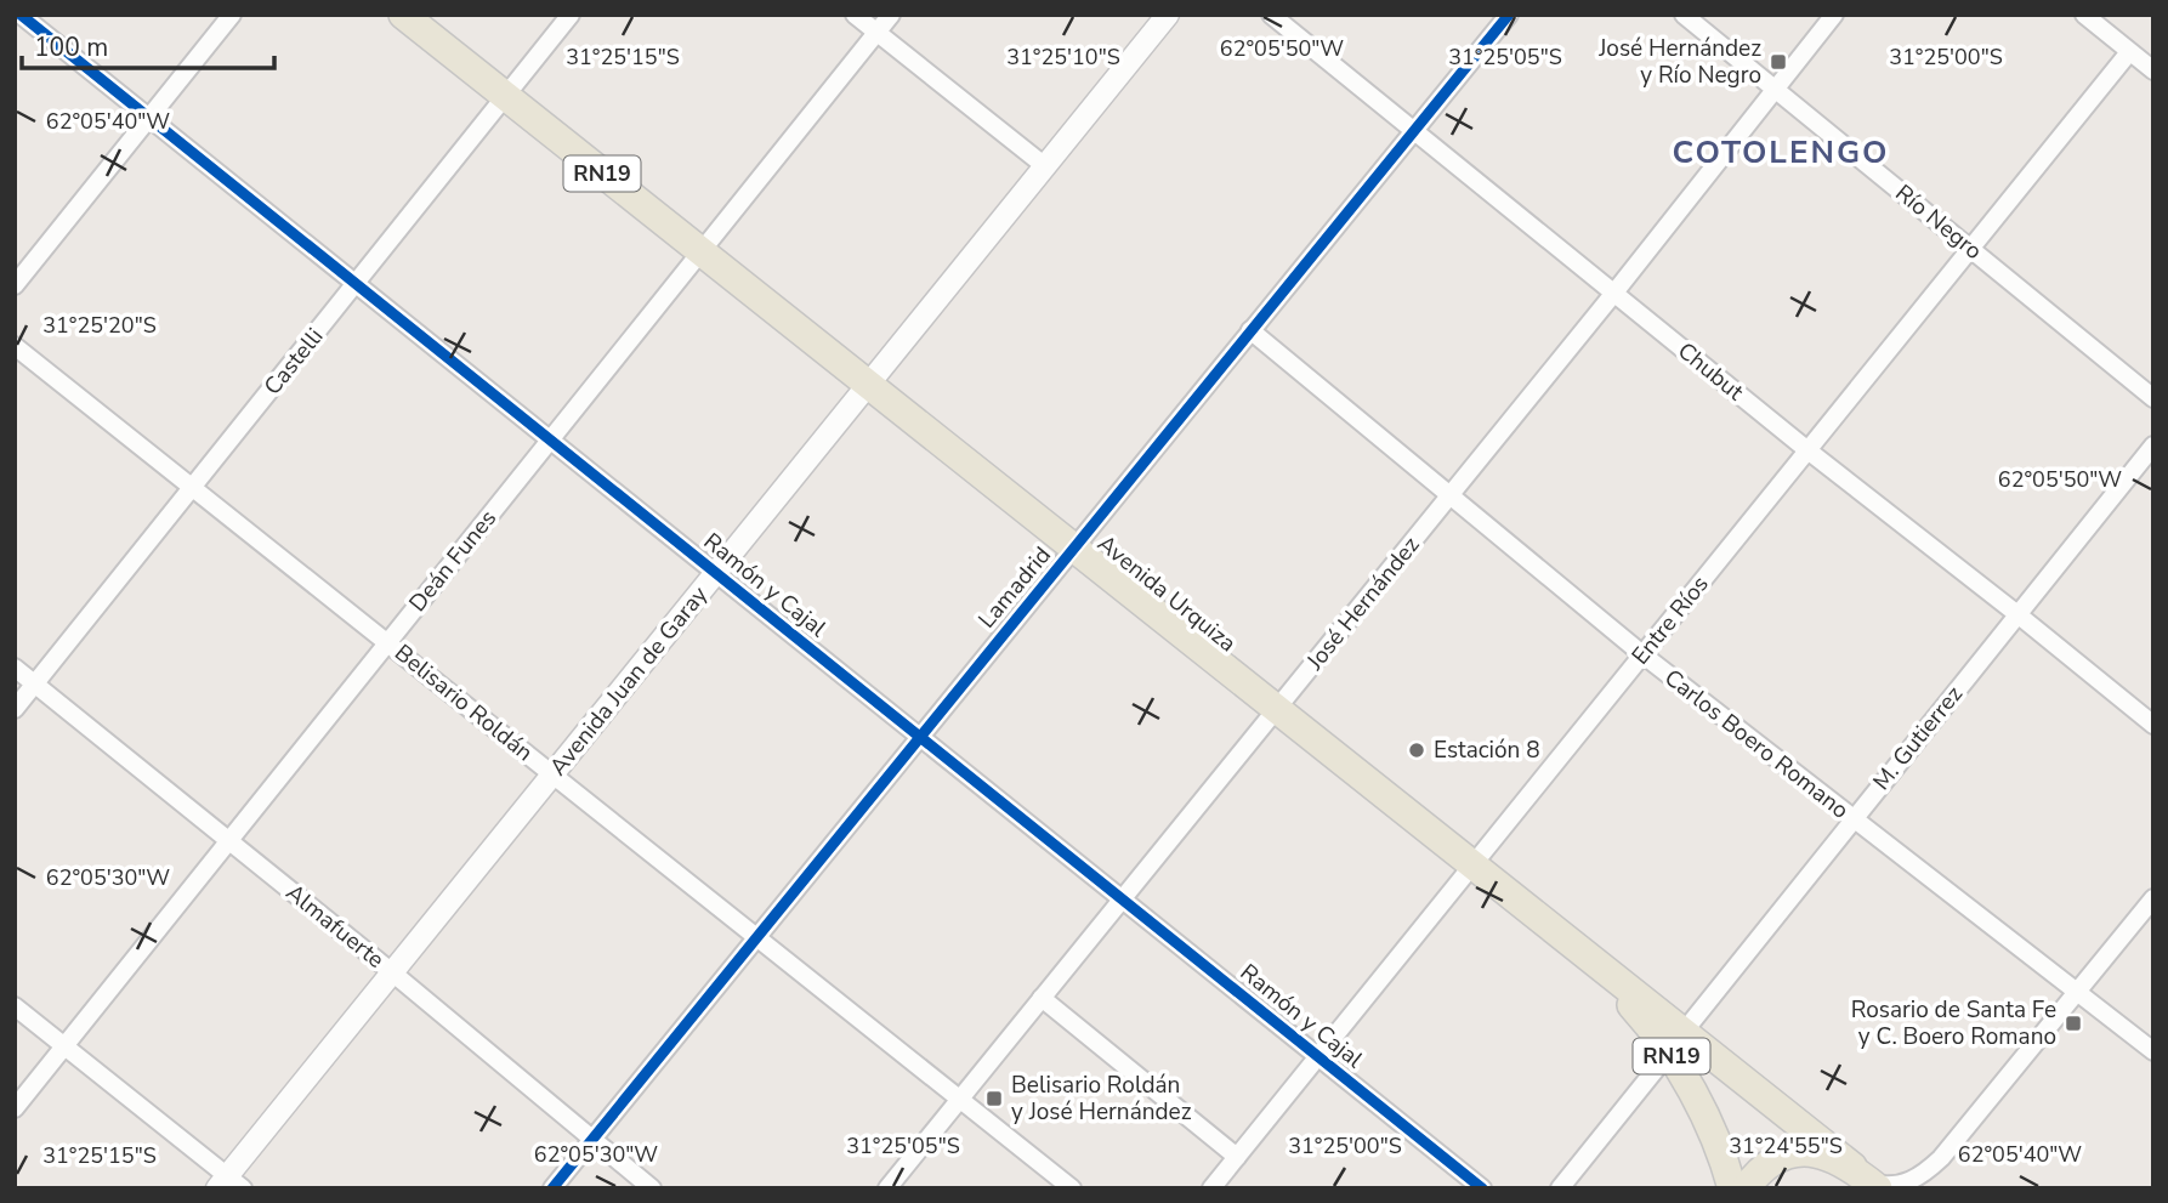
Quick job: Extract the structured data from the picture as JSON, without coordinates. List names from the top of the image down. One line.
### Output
{"streets":{"main road":["RN19","Avenida Urquiza"],"street":["Río Negro","Castelli","Chubut","Deán Funes","Ramón y Cajal","Lamadrid","José Hernández","Entre Ríos","Avenida Juan de Garay","Belisario Roldán","M. Gutierrez","Carlos Boero Romano","Almafuerte"]},"crossings":[["Río Negro","José Hernández"],["Río Negro","Entre Ríos"],["Castelli","Ramón y Cajal"],["Castelli","Avenida Urquiza"],["Castelli","Belisario Roldán"],["Castelli","Almafuerte"],["Chubut","Lamadrid"],["Chubut","José Hernández"],["Chubut","Entre Ríos"],["Chubut","M. Gutierrez"],["Deán Funes","Ramón y Cajal"],["Deán Funes","Avenida Urquiza"],["Deán Funes","Belisario Roldán"],["Deán Funes","Almafuerte"],["Ramón y Cajal","Lamadrid"],["Ramón y Cajal","José Hernández"],["Ramón y Cajal","Entre Ríos"],["Ramón y Cajal","Avenida Juan de Garay"],["Lamadrid","Avenida Urquiza"],["Lamadrid","Belisario Roldán"],["Lamadrid","Carlos Boero Romano"],["Lamadrid","Almafuerte"],["Avenida Urquiza","José Hernández"],["Avenida Urquiza","Entre Ríos"],["Avenida Urquiza","Avenida Juan de Garay"],["Avenida Urquiza","M. Gutierrez"],["José Hernández","Belisario Roldán"],["José Hernández","Carlos Boero Romano"],["Entre Ríos","Carlos Boero Romano"],["Avenida Juan de Garay","Belisario Roldán"],["Avenida Juan de Garay","Almafuerte"],["M. Gutierrez","Carlos Boero Romano"]],"districts":["COTOLENGO"],"places":{"transit":["José Hernández y Río Negro","Rosario de Santa Fe y C. Boero Romano","Belisario Roldán y José Hernández"],"other":["Estación 8"]},"scale_bar":"100 m","coordinates":["62°05'50\"W","31°25'15\"S","31°25'10\"S","31°25'05\"S","31°25'00\"S","62°05'40\"W","31°25'20\"S","62°05'30\"W","31°24'55\"S"]}
